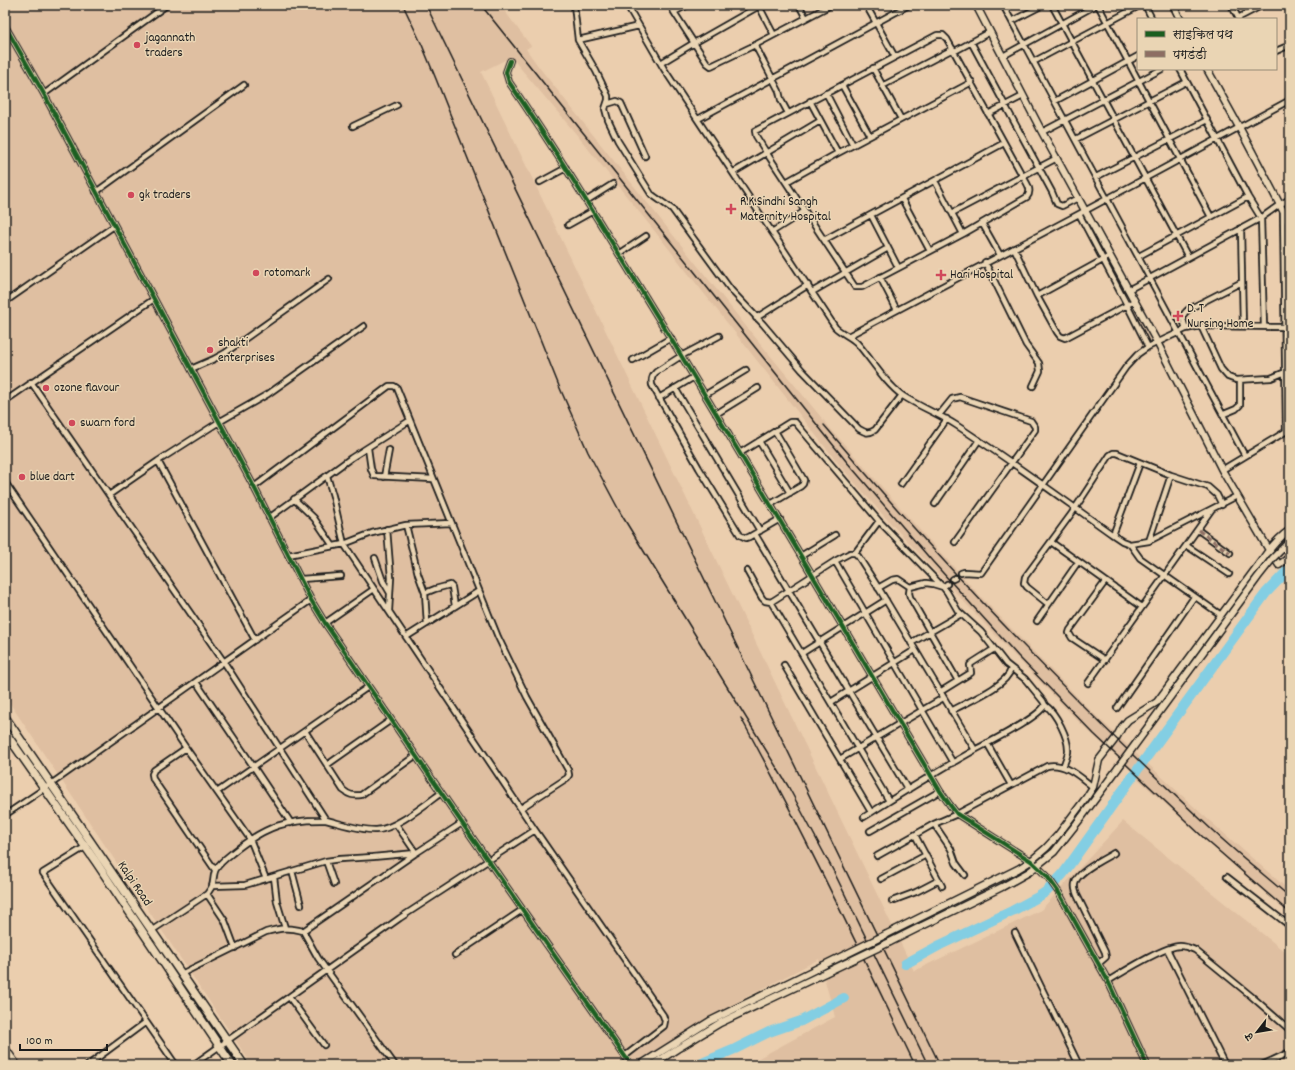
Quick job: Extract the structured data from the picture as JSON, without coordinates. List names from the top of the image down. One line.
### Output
{"streets":{"main road":["Kalpi Road"]},"places":{"other":["jagannath traders","gk traders","rotomark","shakti enterprises","ozone flavour","swarn ford","blue dart"],"health":["R.K.Sindhi Sangh Maternity Hospital","Hari Hospital","D. T Nursing Home"]},"legend":["साइकिल पथ","पगडंडी"],"scale_bar":"100 m","north":"bottom left"}
